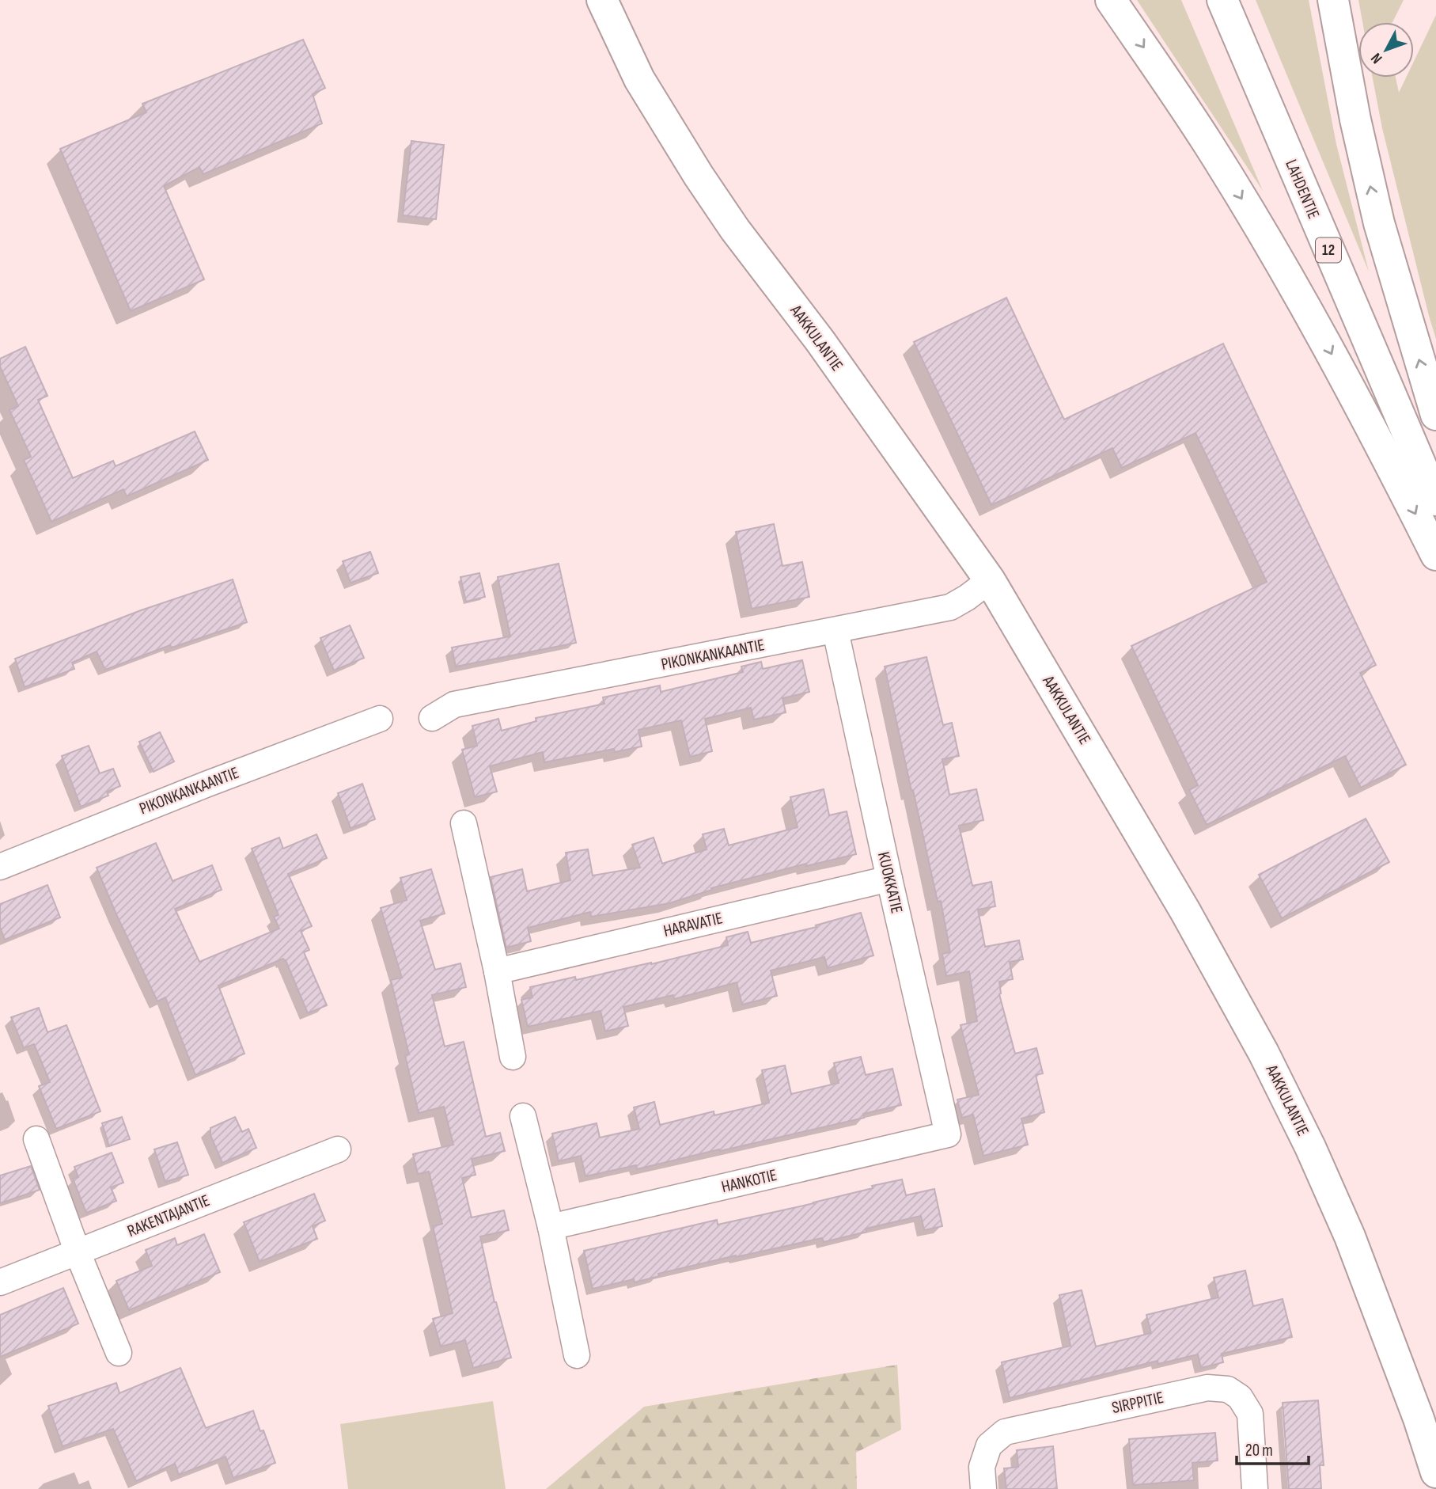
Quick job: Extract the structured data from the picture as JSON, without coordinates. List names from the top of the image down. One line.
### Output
{"streets":{"main road":["LAHDENTIE","12","AAKKULANTIE"],"street":["PIKONKANKAANTIE","KUOKKATIE","HARAVATIE","HANKOTIE","RAKENTAJANTIE","SIRPPITIE"]},"crossings":[["AAKKULANTIE","PIKONKANKAANTIE"],["PIKONKANKAANTIE","KUOKKATIE"],["KUOKKATIE","HARAVATIE"],["KUOKKATIE","HANKOTIE"]],"scale_bar":"20 m","north":"bottom left"}
